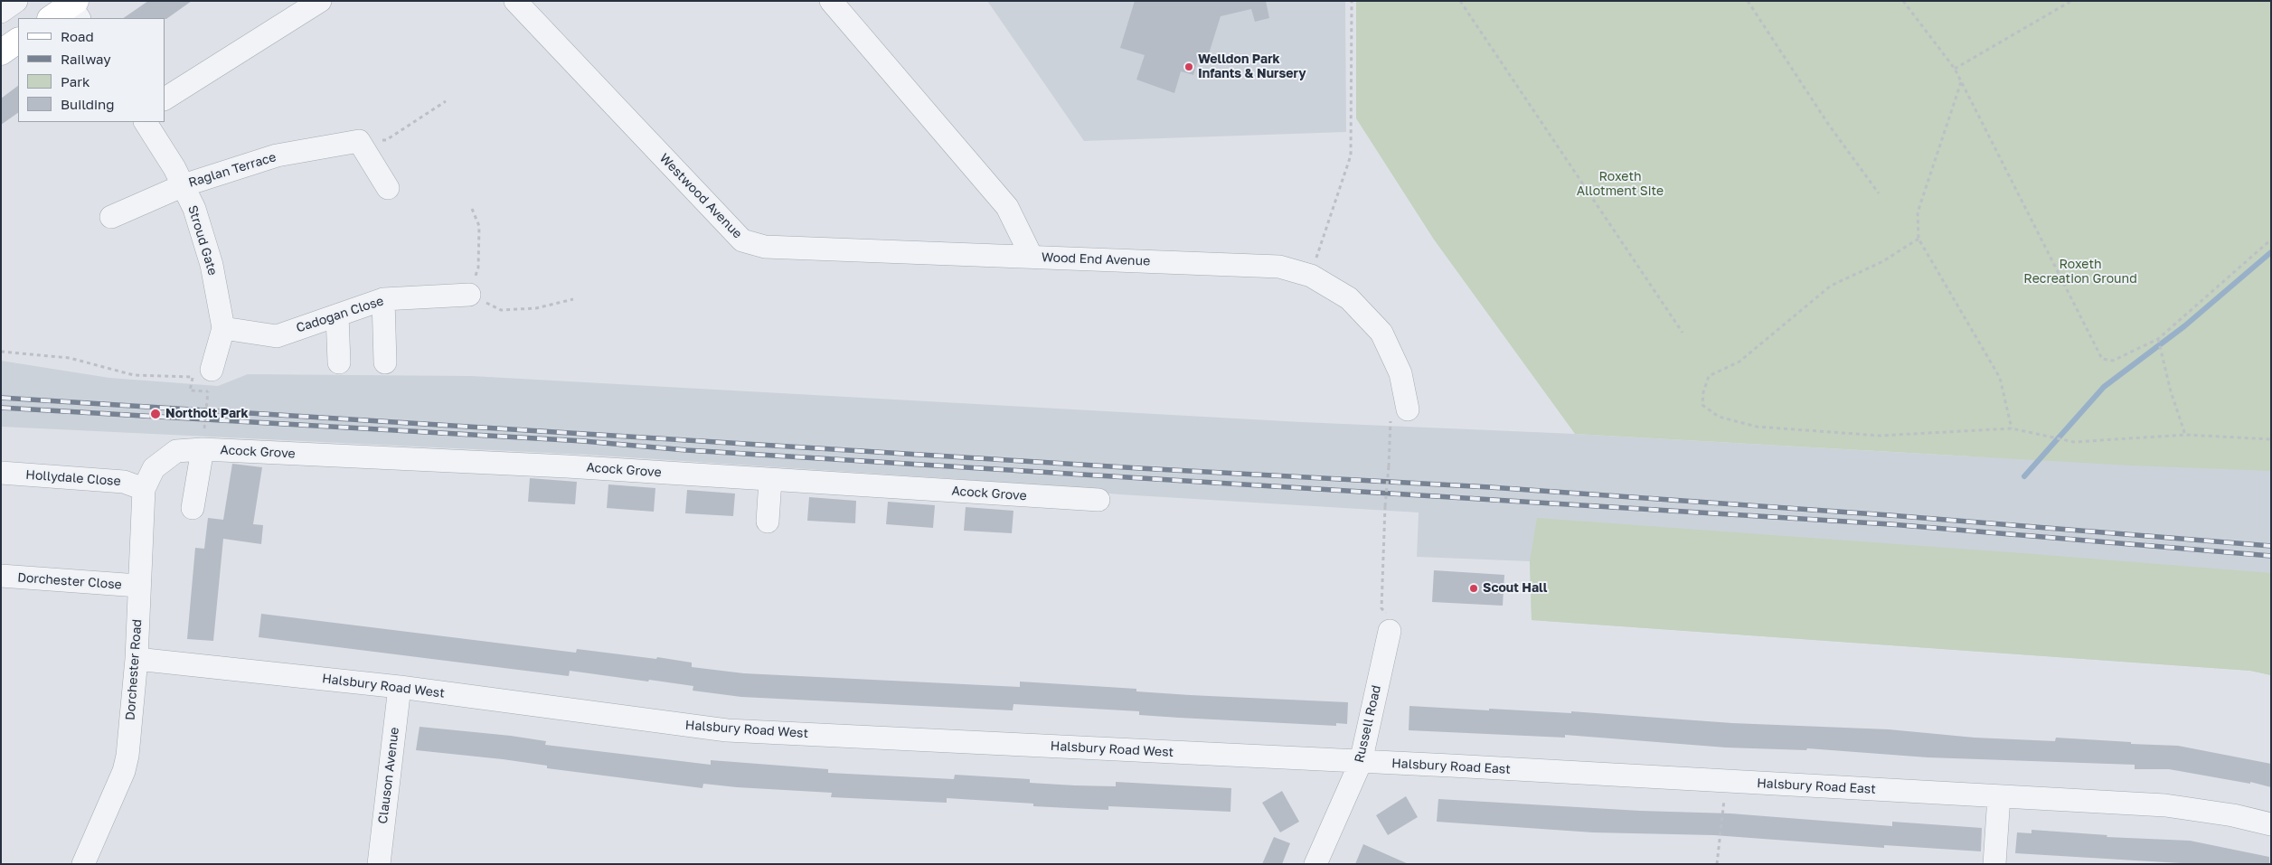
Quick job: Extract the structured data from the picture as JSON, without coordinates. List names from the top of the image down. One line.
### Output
{"streets":{"street":["Raglan Terrace","Westwood Avenue","Stroud Gate","Wood End Avenue","Cadogan Close","Acock Grove","Hollydale Close","Dorchester Close","Dorchester Road","Halsbury Road West","Russell Road","Halsbury Road East","Clauson Avenue"]},"crossings":[["Raglan Terrace","Stroud Gate"],["Westwood Avenue","Wood End Avenue"],["Stroud Gate","Cadogan Close"],["Acock Grove","Dorchester Road"],["Hollydale Close","Dorchester Road"],["Dorchester Close","Dorchester Road"],["Dorchester Road","Halsbury Road West"],["Halsbury Road West","Russell Road"],["Halsbury Road West","Halsbury Road East"],["Halsbury Road West","Clauson Avenue"],["Russell Road","Halsbury Road East"]],"parks":["Roxeth Allotment Site","Roxeth Recreation Ground"],"places":["Welldon Park Infants & Nursery","Northolt Park","Scout Hall"],"legend":["Road","Railway","Park","Building"]}
